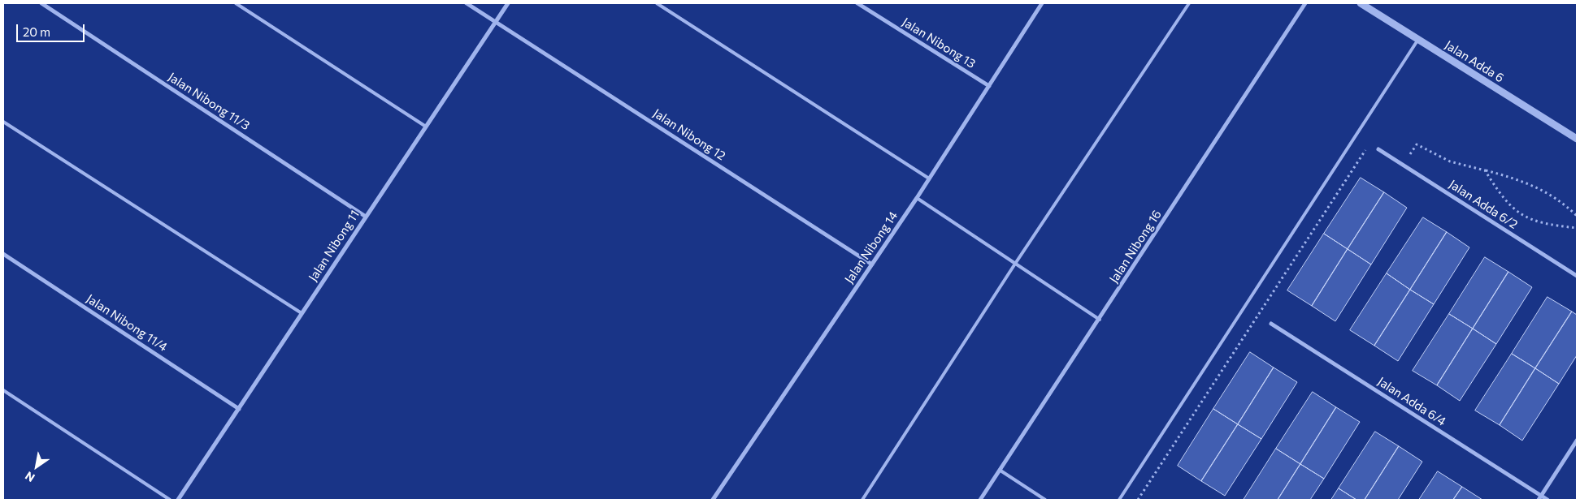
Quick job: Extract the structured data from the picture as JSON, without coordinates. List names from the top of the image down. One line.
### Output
{"streets":{"street":["Jalan Nibong 13","Jalan Adda 6","Jalan Nibong 11/3","Jalan Nibong 12","Jalan Adda 6/2","Jalan Nibong 11","Jalan Nibong 16","Jalan Nibong 14","Jalan Nibong 11/4","Jalan Adda 6/4"]},"crossings":[["Jalan Nibong 13","Jalan Nibong 14"],["Jalan Nibong 11/3","Jalan Nibong 11"],["Jalan Nibong 12","Jalan Nibong 11"],["Jalan Nibong 12","Jalan Nibong 14"],["Jalan Nibong 11","Jalan Nibong 11/4"]],"scale_bar":"20 m","north":"bottom left"}
